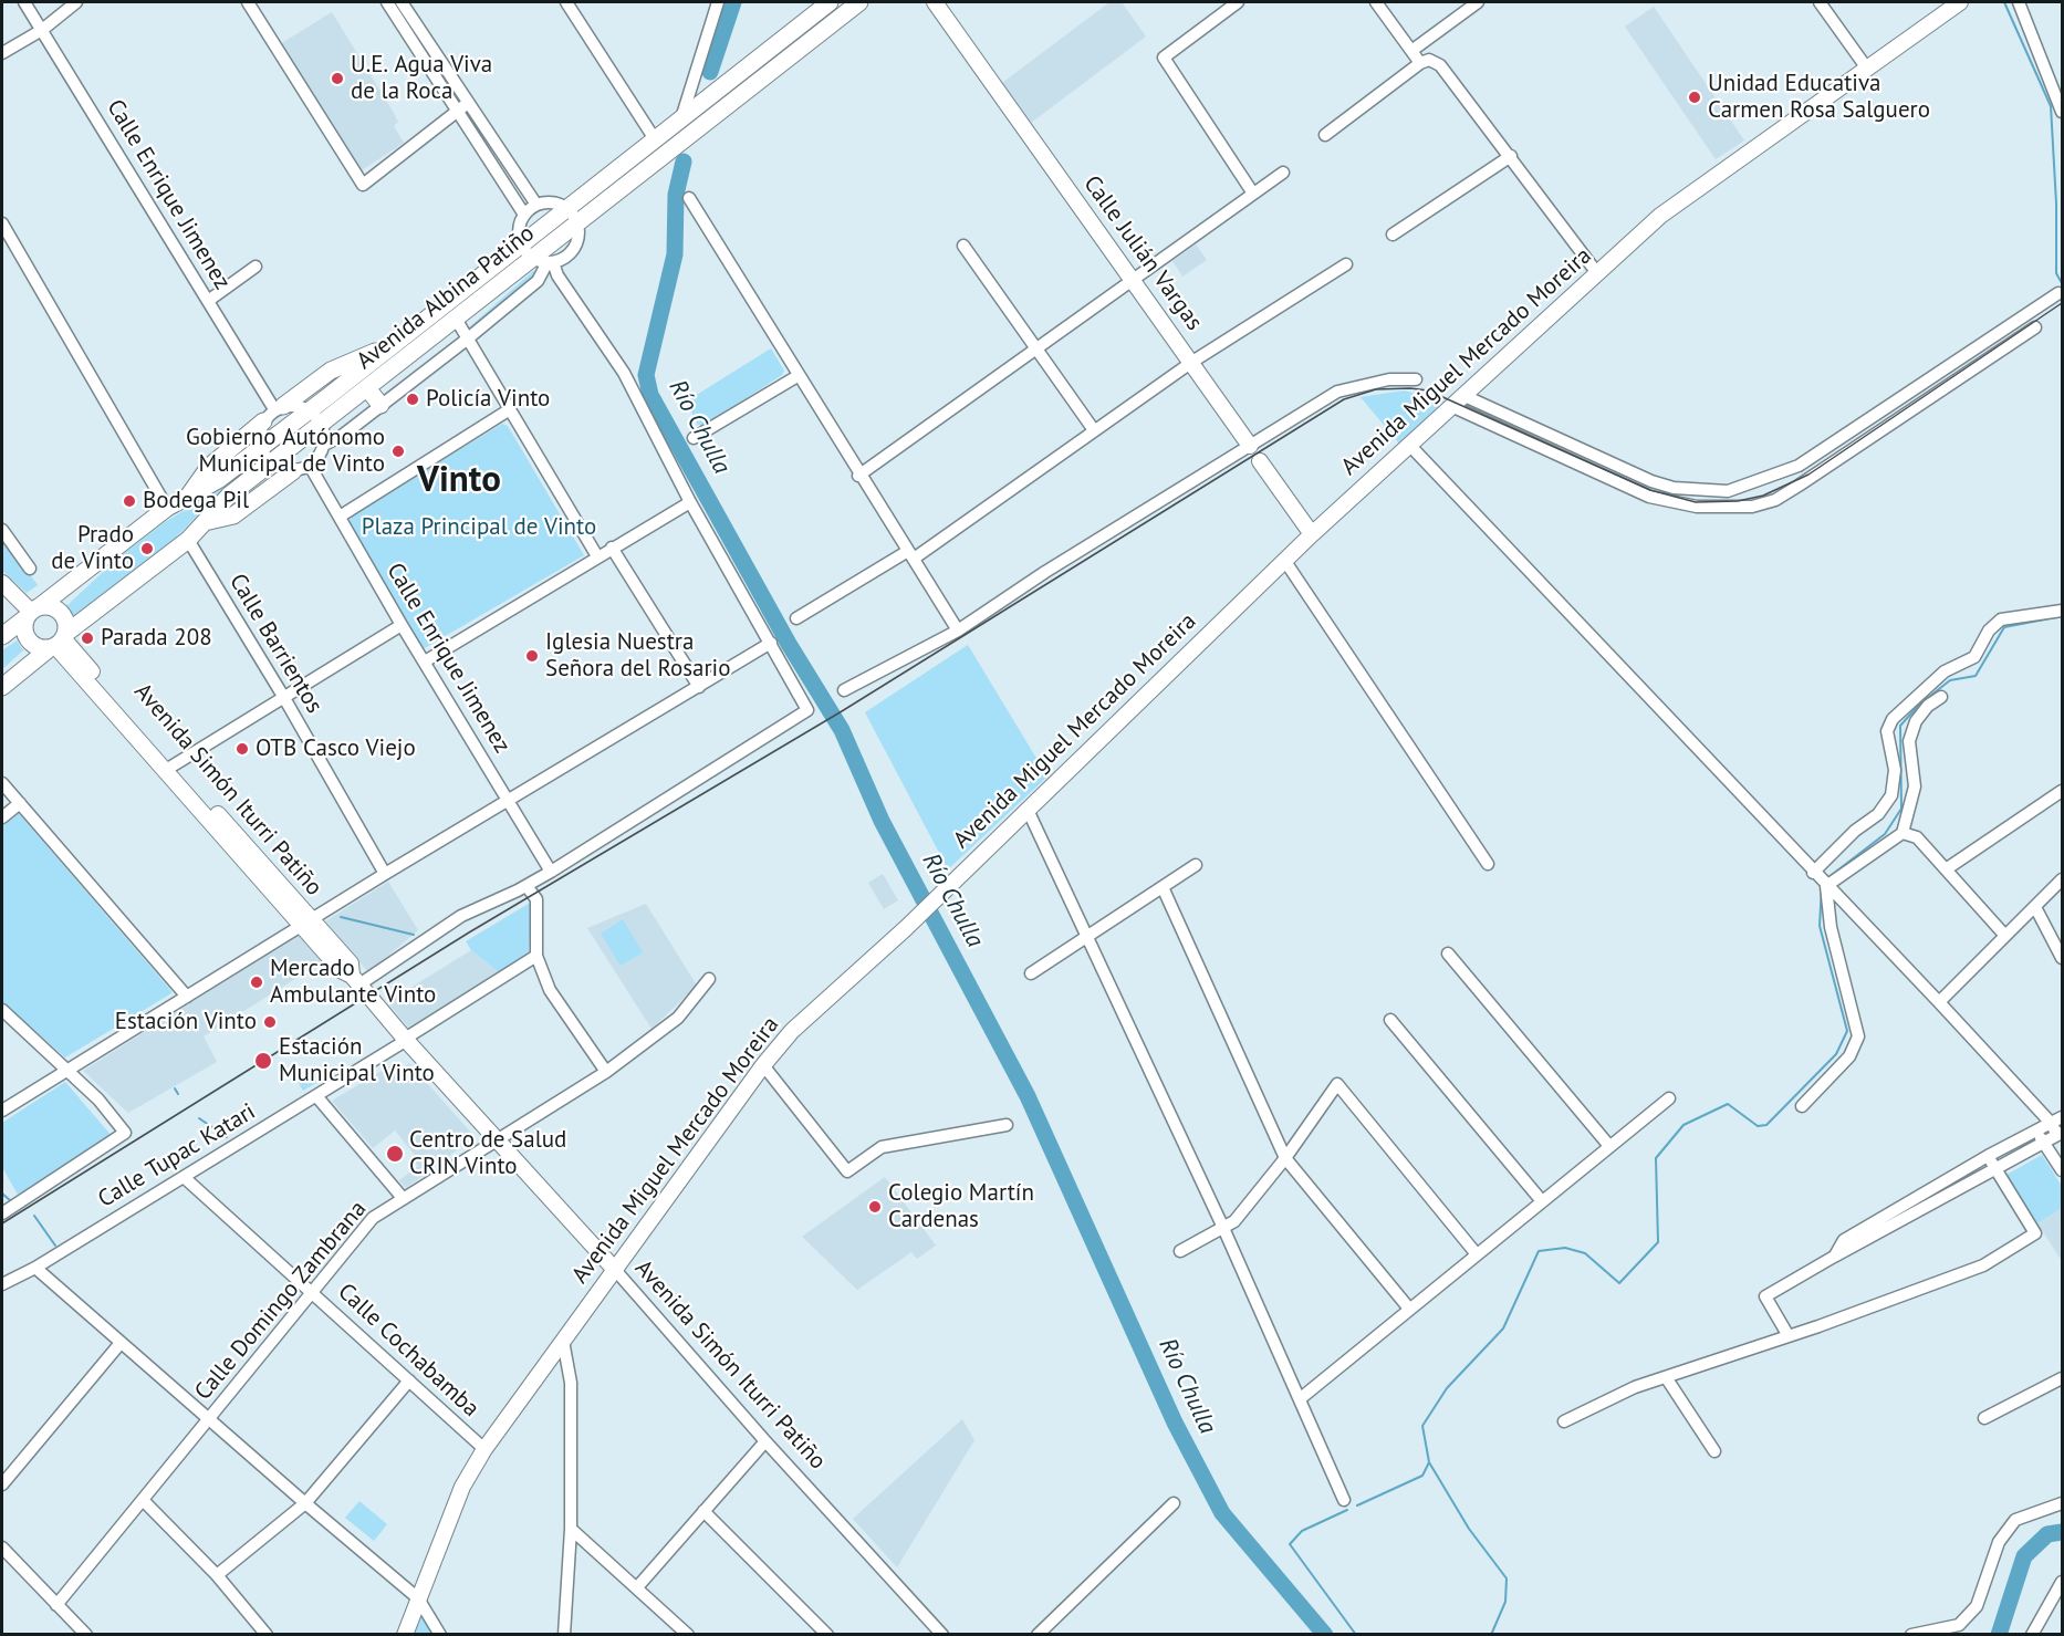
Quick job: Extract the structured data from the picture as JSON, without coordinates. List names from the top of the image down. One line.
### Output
{"streets":{"highway":["Avenida Albina Patiño"],"main road":["Calle Julián Vargas","Avenida Miguel Mercado Moreira","Avenida Simón Iturri Patiño"],"street":["Calle Enrique Jimenez","Calle Barrientos","Calle Tupac Katari","Calle Domingo Zambrana","Calle Cochabamba"]},"crossings":[["Calle Julián Vargas","Avenida Miguel Mercado Moreira"],["Avenida Albina Patiño","Calle Barrientos"],["Avenida Albina Patiño","Avenida Simón Iturri Patiño"],["Avenida Miguel Mercado Moreira","Avenida Simón Iturri Patiño"],["Avenida Miguel Mercado Moreira","Calle Cochabamba"],["Avenida Simón Iturri Patiño","Calle Tupac Katari"],["Avenida Simón Iturri Patiño","Calle Domingo Zambrana"],["Calle Tupac Katari","Calle Cochabamba"],["Calle Domingo Zambrana","Calle Cochabamba"]],"districts":["Vinto"],"water":["Río Chulla"],"parks":["Plaza Principal de Vinto"],"places":["U.E. Agua Viva de la Roca","Unidad Educativa Carmen Rosa Salguero","Policía Vinto","Gobierno Autónomo Municipal de Vinto","Bodega Pil","Prado de Vinto","Parada 208","Iglesia Nuestra Señora del Rosario","OTB Casco Viejo","Mercado Ambulante Vinto","Estación Vinto","Estación Municipal Vinto","Centro de Salud CRIN Vinto","Colegio Martín Cardenas"]}
